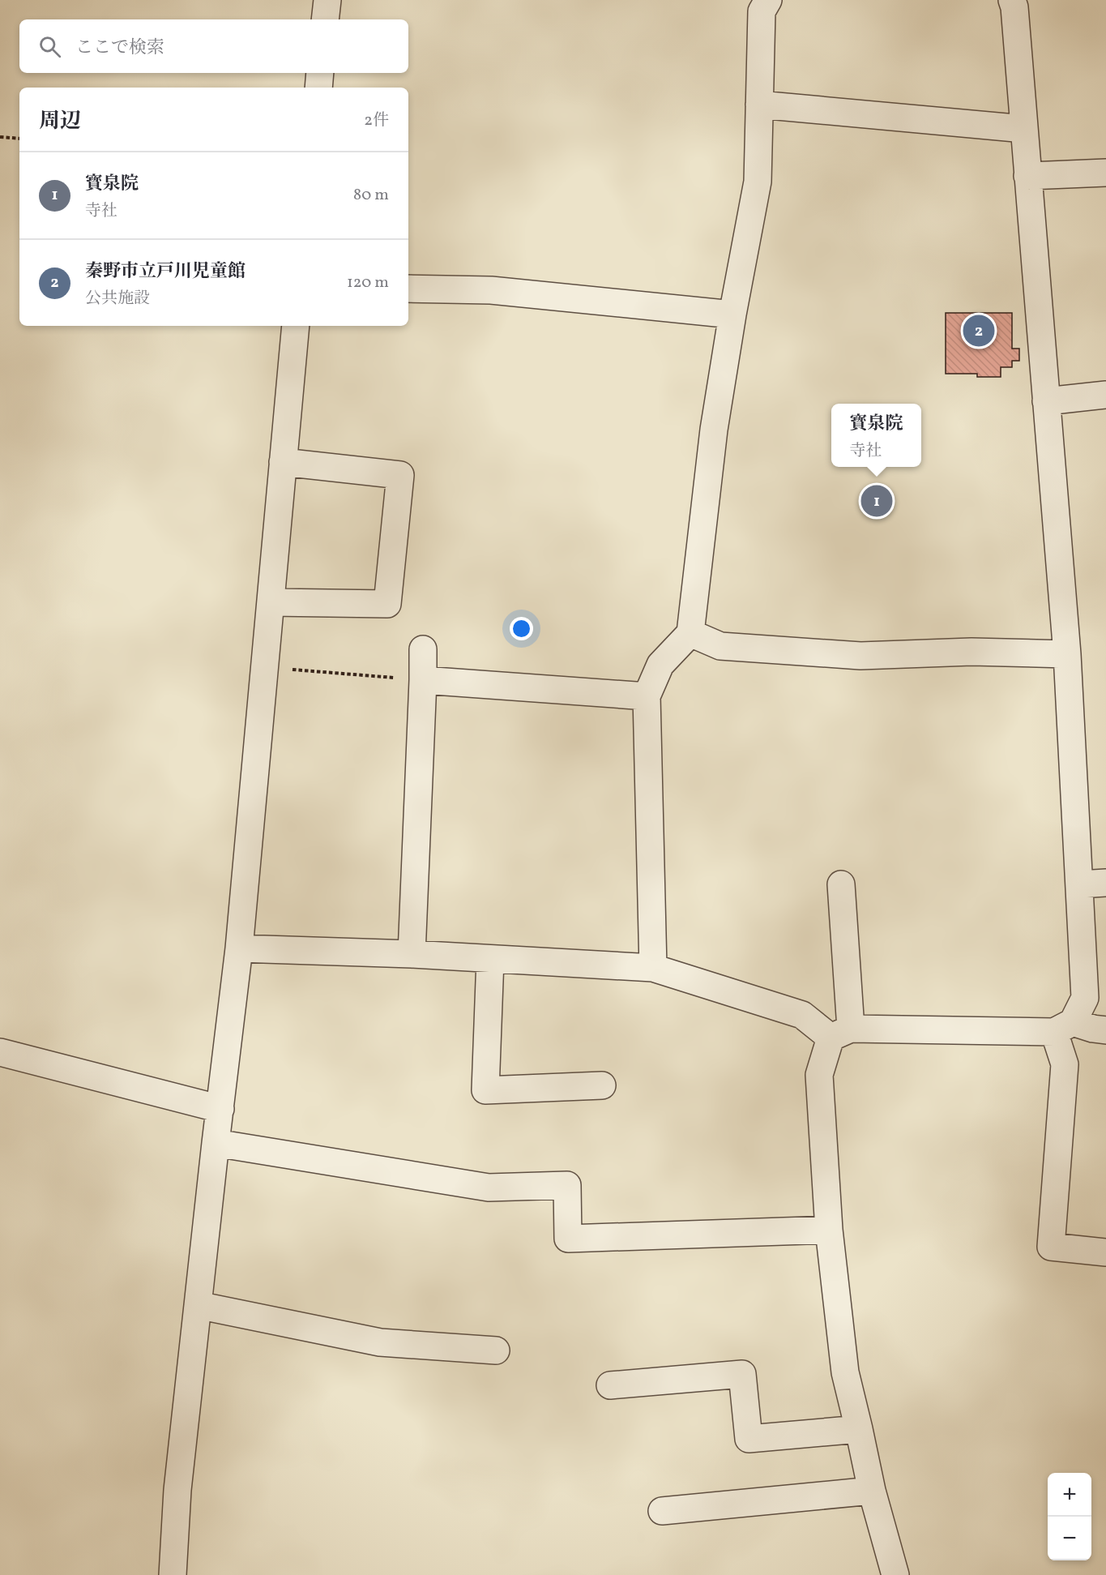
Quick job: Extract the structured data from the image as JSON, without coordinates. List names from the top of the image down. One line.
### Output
{"page":{"search":"ここで検索","heading":["周辺","2件"],"list":[{"mark":"1","name":"寳泉院","note":"寺社","value":"80 m"},{"mark":"2","name":"秦野市立戸川児童館","note":"公共施設","value":"120 m"}],"pins":["2","1"],"popup":["寳泉院","寺社"],"map_buttons":["+","−"]}}
